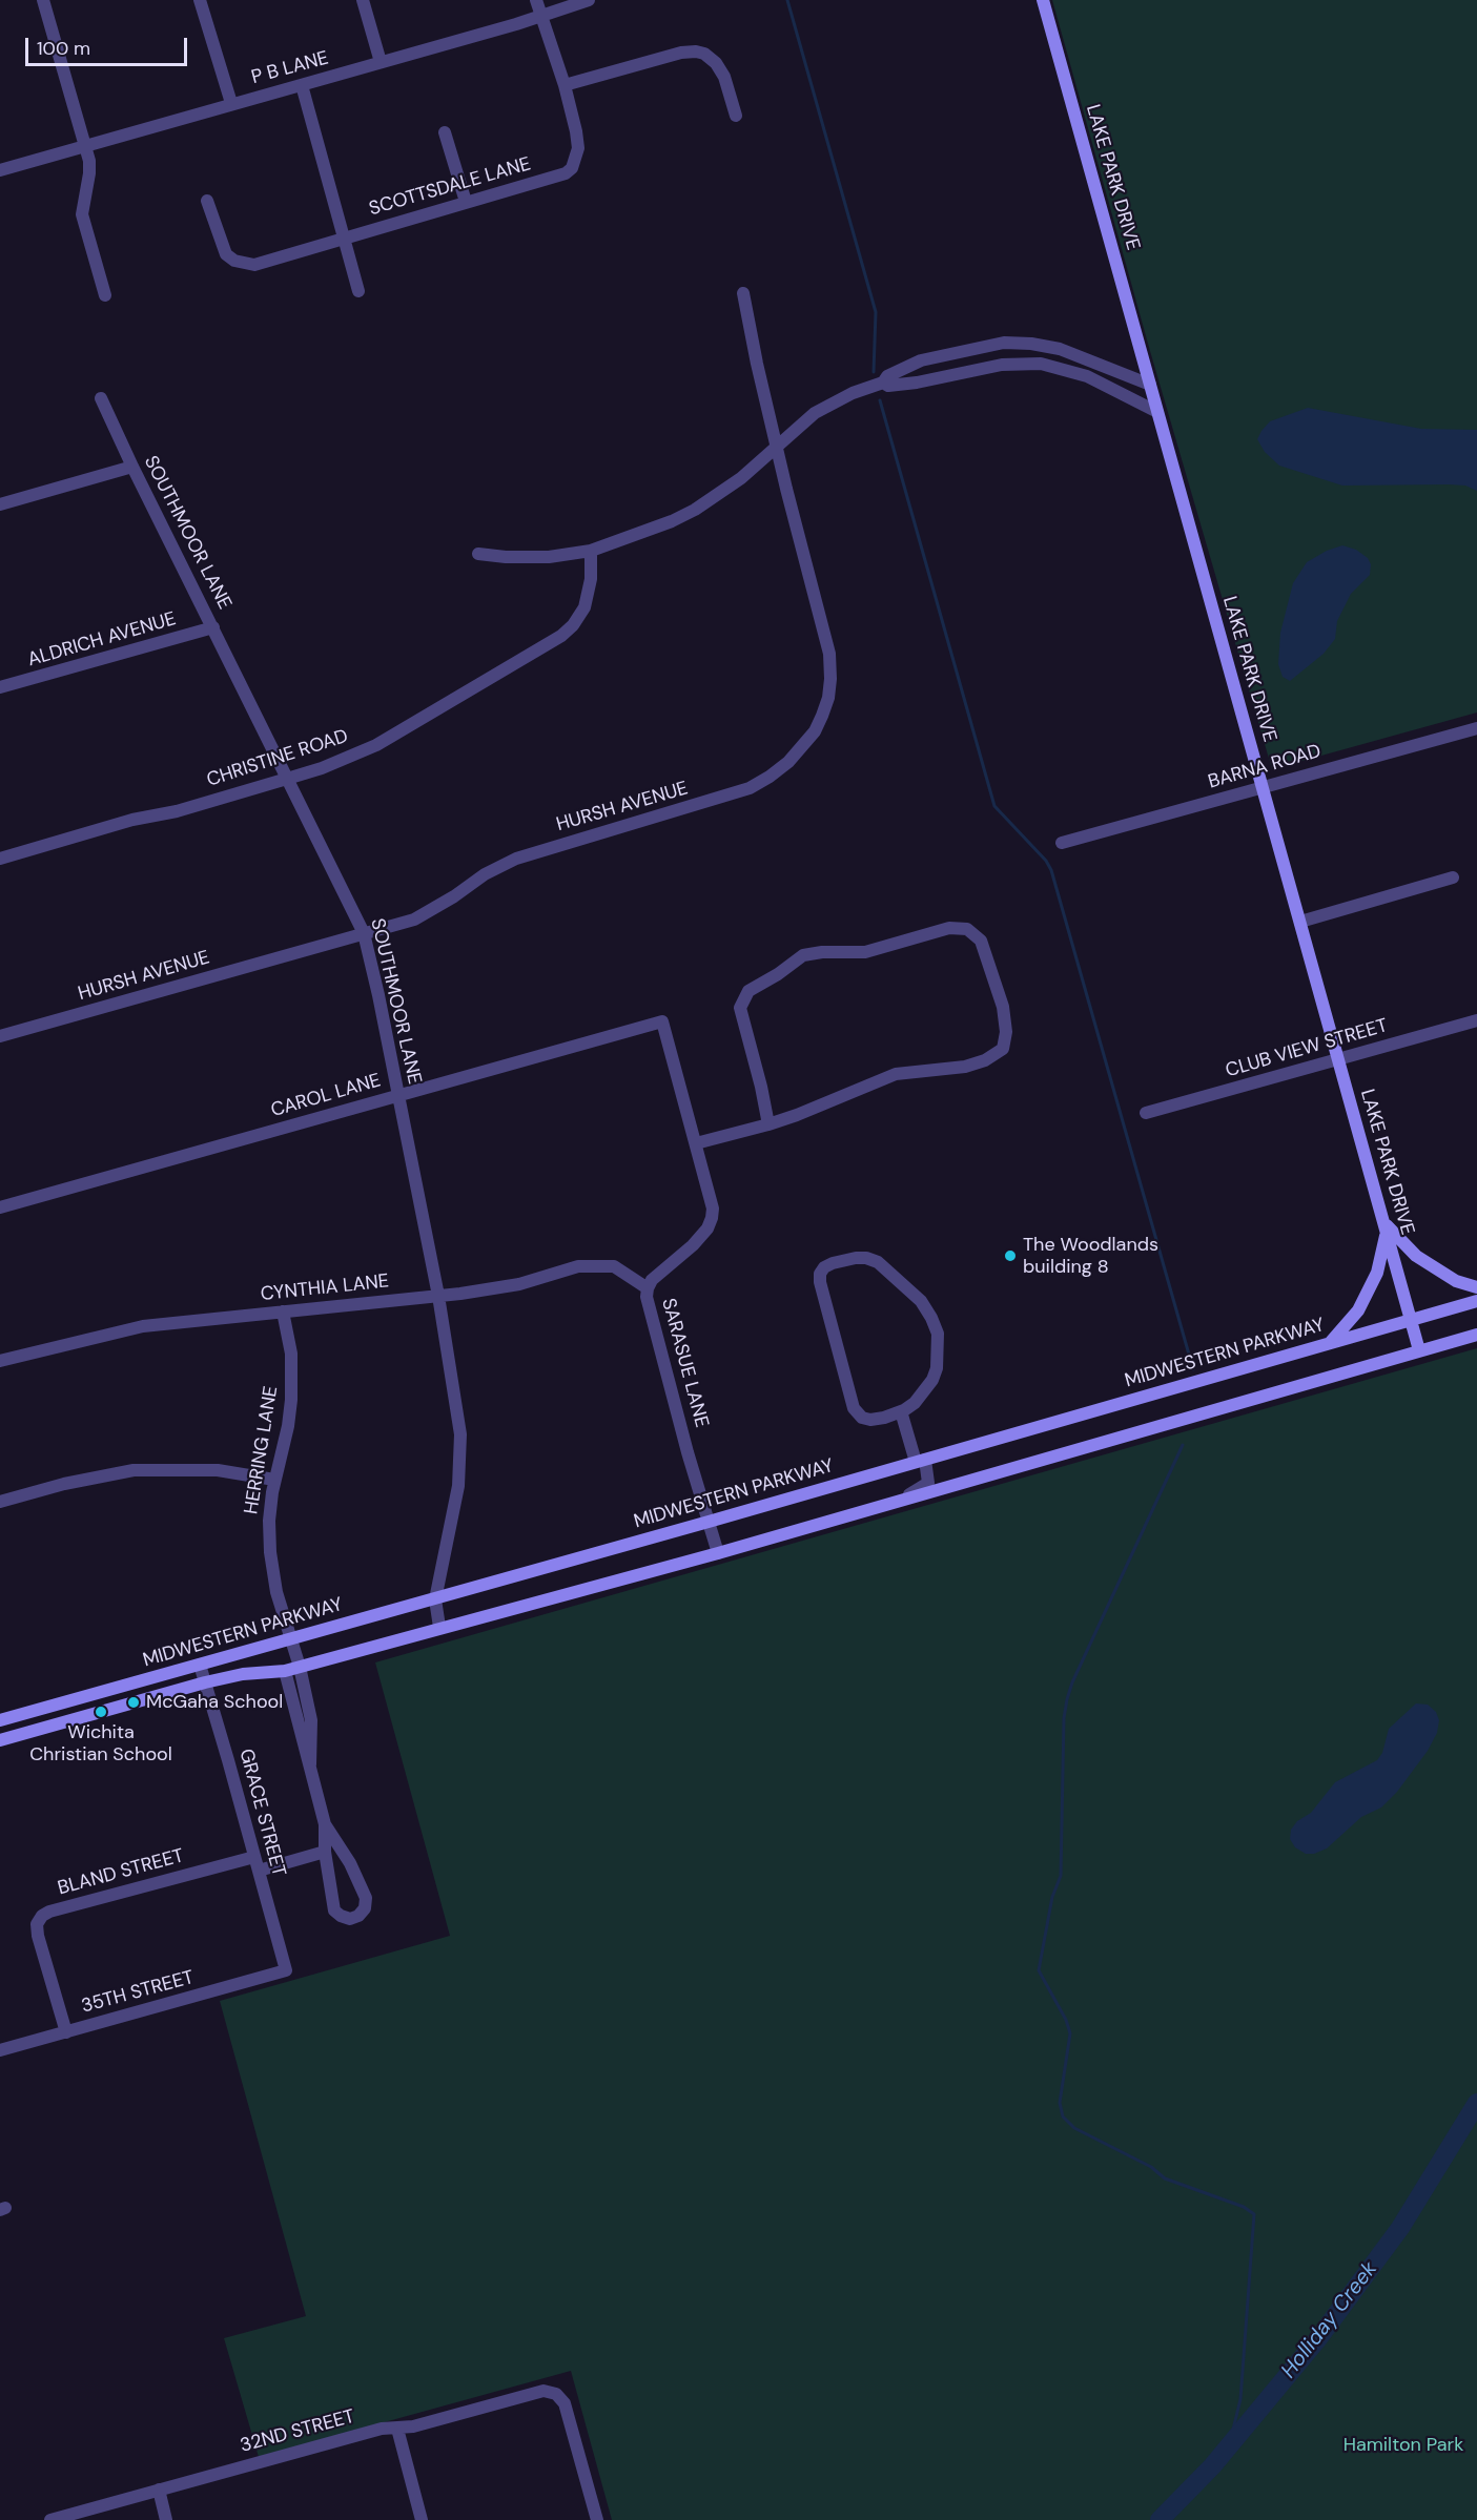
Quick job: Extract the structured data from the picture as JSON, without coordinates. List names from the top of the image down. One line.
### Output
{"streets":{"main road":["LAKE PARK DRIVE","MIDWESTERN PARKWAY"],"street":["P B LANE","SCOTTSDALE LANE","SOUTHMOOR LANE","ALDRICH AVENUE","CHRISTINE ROAD","BARNA ROAD","HURSH AVENUE","CLUB VIEW STREET","CAROL LANE","CYNTHIA LANE","SARASUE LANE","HERRING LANE","GRACE STREET","BLAND STREET","35TH STREET","32ND STREET"]},"crossings":[["P B LANE","SCOTTSDALE LANE"],["LAKE PARK DRIVE","BARNA ROAD"],["LAKE PARK DRIVE","CLUB VIEW STREET"],["LAKE PARK DRIVE","MIDWESTERN PARKWAY"],["SOUTHMOOR LANE","ALDRICH AVENUE"],["SOUTHMOOR LANE","CHRISTINE ROAD"],["SOUTHMOOR LANE","HURSH AVENUE"],["SOUTHMOOR LANE","CAROL LANE"],["SOUTHMOOR LANE","CYNTHIA LANE"],["SOUTHMOOR LANE","MIDWESTERN PARKWAY"],["CAROL LANE","SARASUE LANE"],["CYNTHIA LANE","SARASUE LANE"],["CYNTHIA LANE","HERRING LANE"],["MIDWESTERN PARKWAY","SARASUE LANE"],["MIDWESTERN PARKWAY","HERRING LANE"],["MIDWESTERN PARKWAY","GRACE STREET"],["GRACE STREET","BLAND STREET"],["GRACE STREET","35TH STREET"],["BLAND STREET","35TH STREET"]],"water":["Holliday Creek"],"parks":["Hamilton Park"],"places":["The Woodlands building 8","McGaha School","Wichita Christian School"],"scale_bar":"100 m"}
